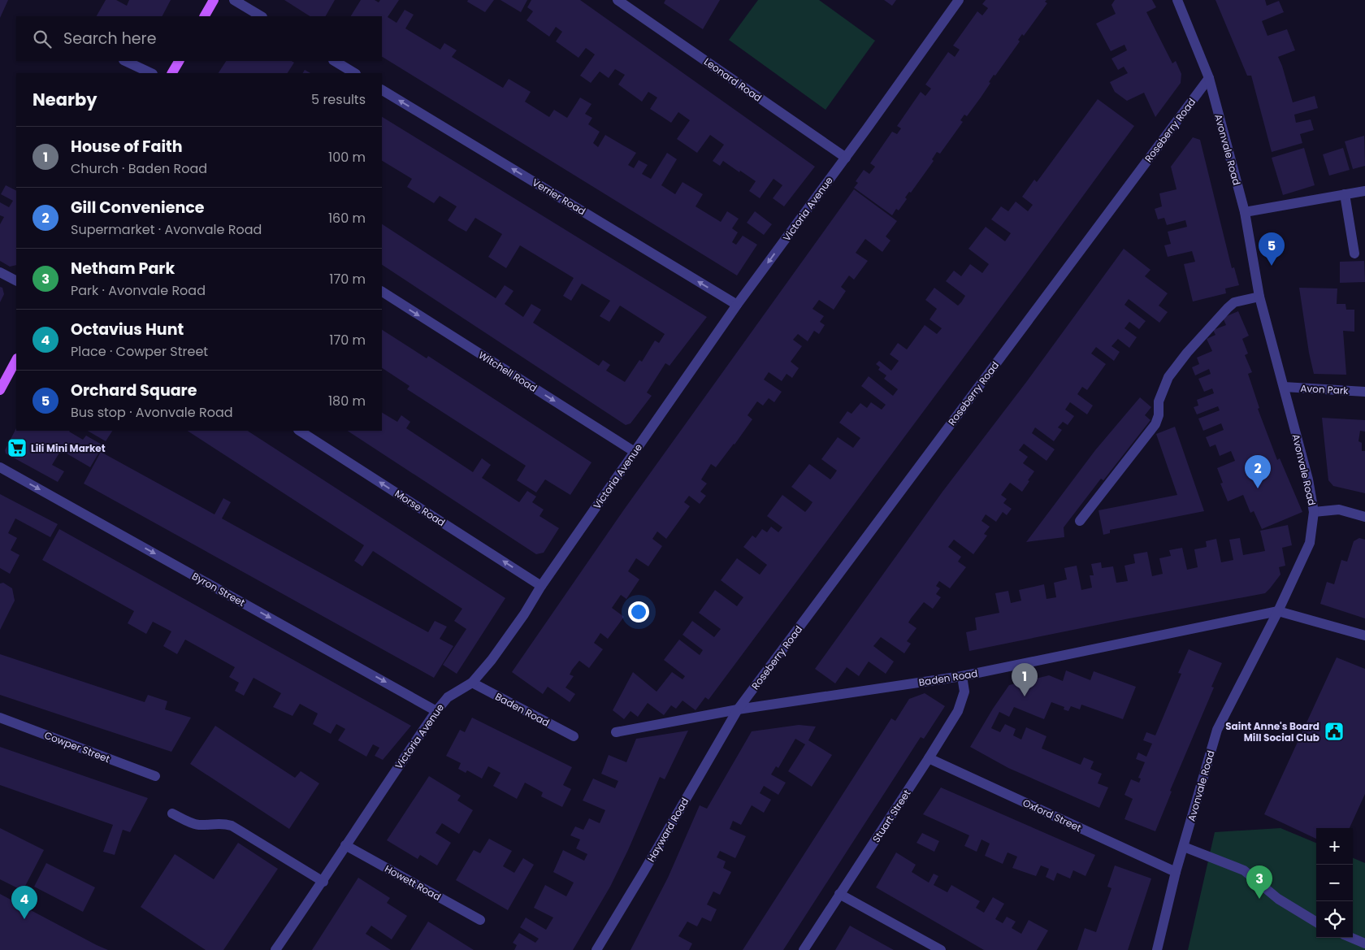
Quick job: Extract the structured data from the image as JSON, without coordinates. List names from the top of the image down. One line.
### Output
{"streets":{"street":["Leonard Road","Roseberry Road","Avonvale Road","Verrier Road","Victoria Avenue","Witchell Road","Avon Park","Morse Road","Byron Street","Baden Road","Cowper Street","Oxford Street","Stuart Street","Hayward Road","Howett Road"]},"crossings":[["Leonard Road","Victoria Avenue"],["Roseberry Road","Avonvale Road"],["Roseberry Road","Baden Road"],["Roseberry Road","Hayward Road"],["Avonvale Road","Avon Park"],["Avonvale Road","Baden Road"],["Avonvale Road","Oxford Street"],["Verrier Road","Victoria Avenue"],["Victoria Avenue","Witchell Road"],["Victoria Avenue","Morse Road"],["Victoria Avenue","Byron Street"],["Victoria Avenue","Baden Road"],["Victoria Avenue","Howett Road"],["Baden Road","Stuart Street"],["Baden Road","Hayward Road"],["Oxford Street","Stuart Street"]],"one_way":["Verrier Road","Witchell Road","Morse Road","Byron Street"],"places":{"supermarket":["Lili Mini Market"],"public building":["Saint Anne's Board Mill Social Club"]},"page":{"search":"Search here","heading":["Nearby","5 results"],"list":[{"mark":"1","name":"House of Faith","note":"Church · Baden Road","value":"100 m"},{"mark":"2","name":"Gill Convenience","note":"Supermarket · Avonvale Road","value":"160 m"},{"mark":"3","name":"Netham Park","note":"Park · Avonvale Road","value":"170 m"},{"mark":"4","name":"Octavius Hunt","note":"Place · Cowper Street","value":"170 m"},{"mark":"5","name":"Orchard Square","note":"Bus stop · Avonvale Road","value":"180 m"}],"pins":["5","2","1","3","4"],"map_buttons":["+","−"]}}
